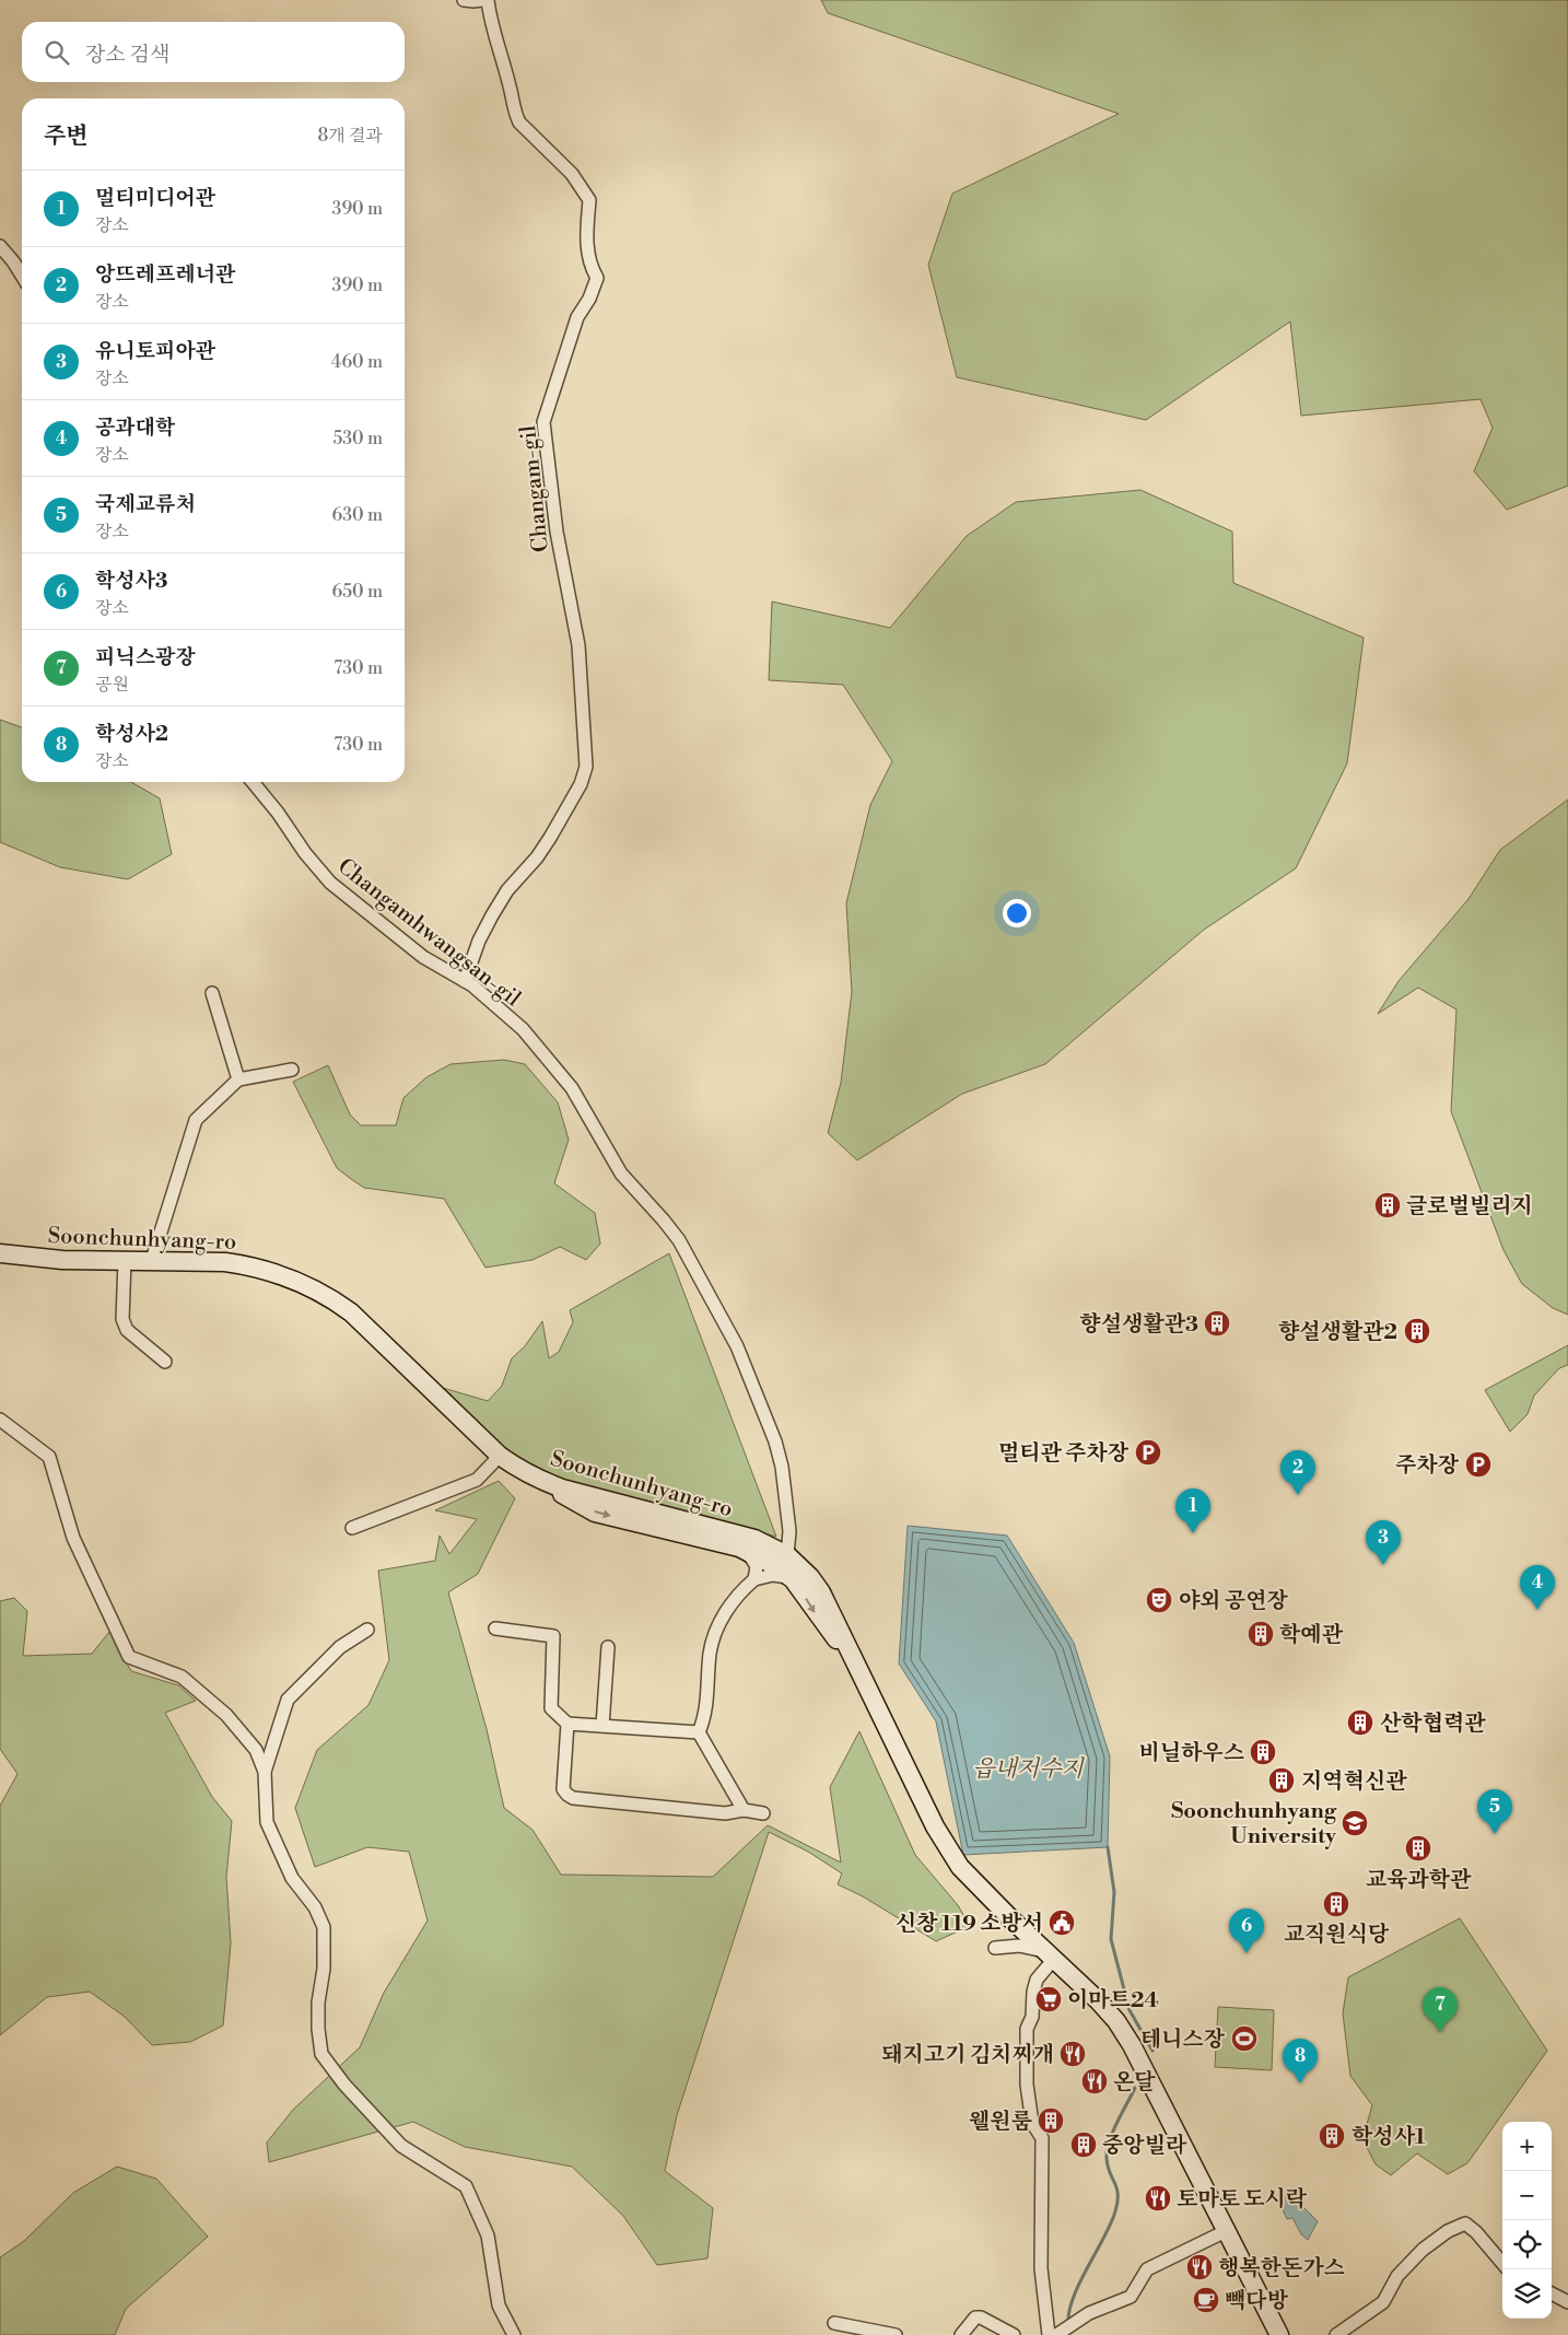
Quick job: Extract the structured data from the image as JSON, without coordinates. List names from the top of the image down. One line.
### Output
{"streets":{"main road":["Soonchunhyang-ro"],"street":["Changam-gil","Changamhwangsan-gil"]},"crossings":[["Changam-gil","Changamhwangsan-gil"],["Changamhwangsan-gil","Soonchunhyang-ro"]],"water":["읍내저수지"],"places":{"building":["글로벌빌리지","향설생활관3","향설생활관2","학예관","산학협력관","비닐하우스","지역혁신관","교육과학관","교직원식당","웰원룸","학성사1","중앙빌라"],"parking":["멀티관 주차장","주차장"],"theatre":["야외 공연장"],"school or university":["Soonchunhyang University"],"public building":["신창 119 소방서"],"supermarket":["이마트24"],"sports":["테니스장"],"restaurant":["돼지고기 김치찌개","온달","토마토 도시락","행복한돈가스"],"cafe":["빽다방"]},"page":{"search":"장소 검색","heading":["주변","8개 결과"],"list":[{"mark":"1","name":"멀티미디어관","note":"장소","value":"390 m"},{"mark":"2","name":"앙뜨레프레너관","note":"장소","value":"390 m"},{"mark":"3","name":"유니토피아관","note":"장소","value":"460 m"},{"mark":"4","name":"공과대학","note":"장소","value":"530 m"},{"mark":"5","name":"국제교류처","note":"장소","value":"630 m"},{"mark":"6","name":"학성사3","note":"장소","value":"650 m"},{"mark":"7","name":"피닉스광장","note":"공원","value":"730 m"},{"mark":"8","name":"학성사2","note":"장소","value":"730 m"}],"pins":["2","1","3","4","5","6","7","8"],"map_buttons":["+","−"]}}
